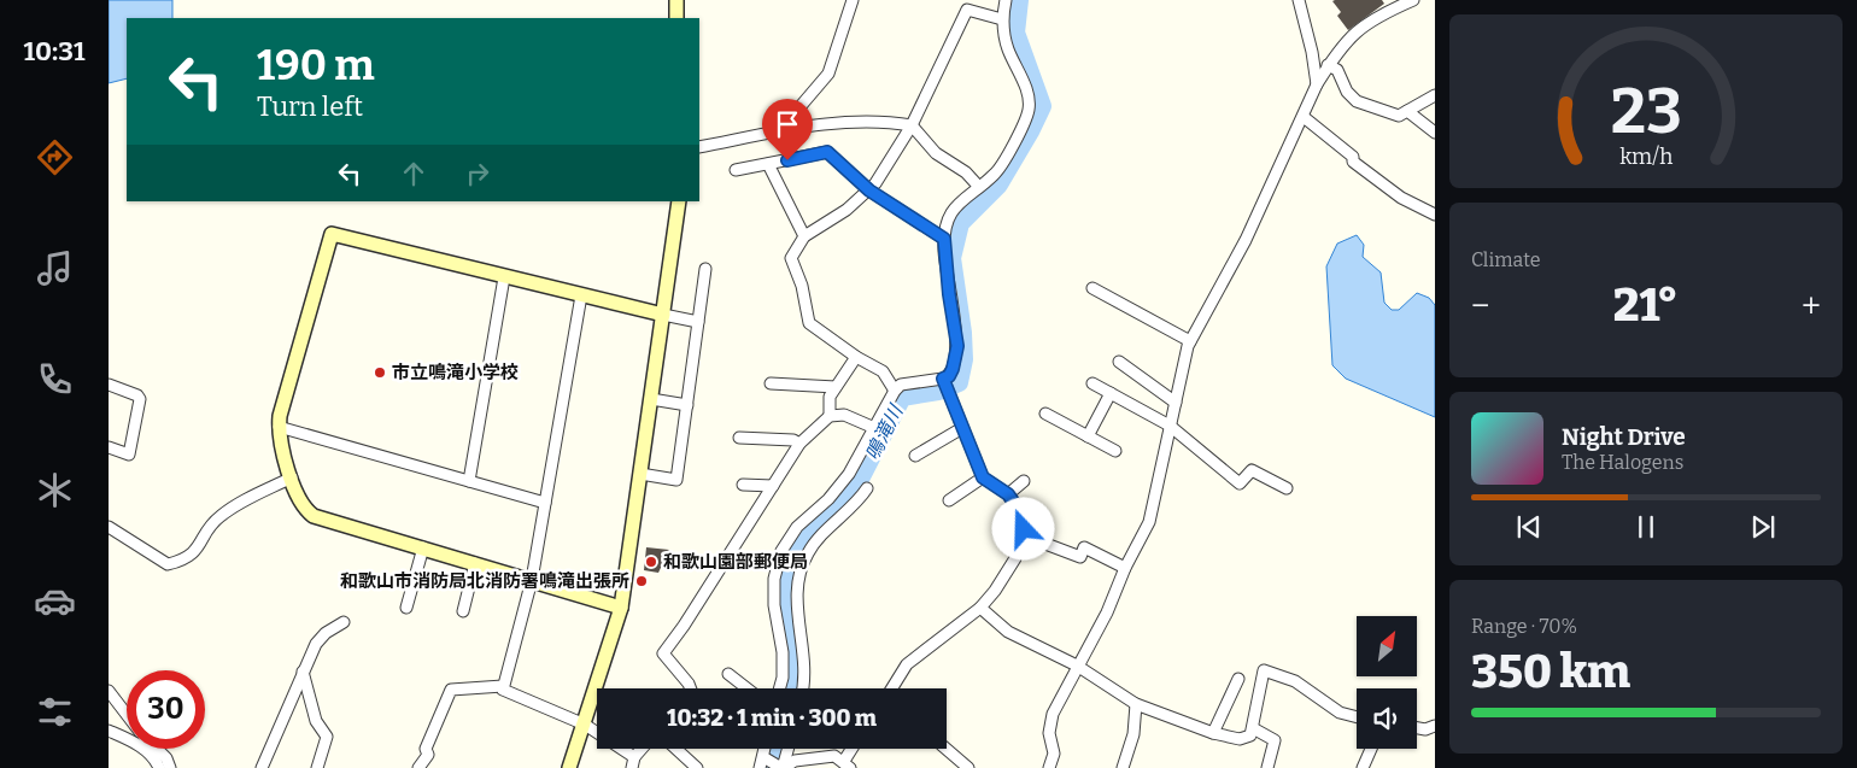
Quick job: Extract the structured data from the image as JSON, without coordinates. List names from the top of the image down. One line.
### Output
{"water":["鳴滝川"],"places":["市立鳴滝小学校","和歌山園部郵便局","和歌山市消防局北消防署鳴滝出張所"],"north":"top right","page":{"tabs":"10:31","turn":["190 m","Turn left"],"tile":["Climate",["Range · 70%","350 km"]],"heat":["−","21°","+"],"song":["Night Drive","The Halogens"],"limit":"30","trip":"10:32 · 1 min · 300 m","gauge":["23","km/h"]}}
